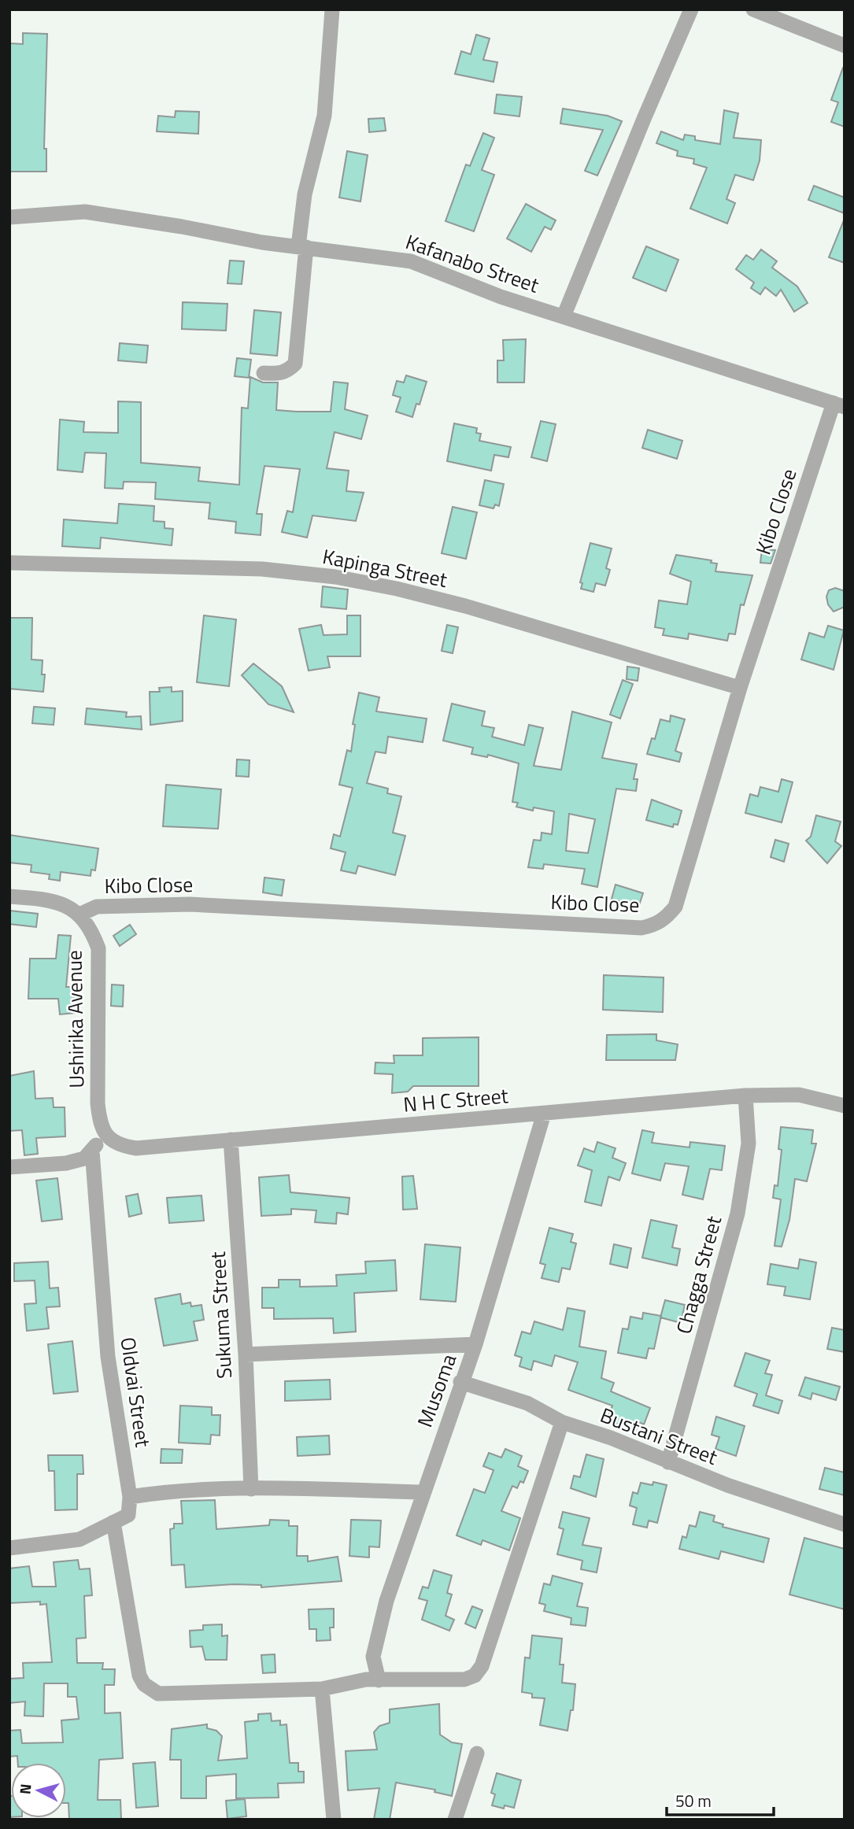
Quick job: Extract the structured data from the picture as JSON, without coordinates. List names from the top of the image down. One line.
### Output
{"streets":{"street":["Kafanabo Street","Kibo Close","Kapinga Street","Ushirika Avenue","N H C Street","Chagga Street","Sukuma Street","Musoma","Oldvai Street","Bustani Street"]},"crossings":[["Kafanabo Street","Kibo Close"],["Kibo Close","Kapinga Street"],["Kibo Close","Ushirika Avenue"],["Ushirika Avenue","N H C Street"],["N H C Street","Chagga Street"],["N H C Street","Sukuma Street"],["N H C Street","Musoma"],["Chagga Street","Bustani Street"],["Musoma","Bustani Street"]],"scale_bar":"50 m","north":"left"}
